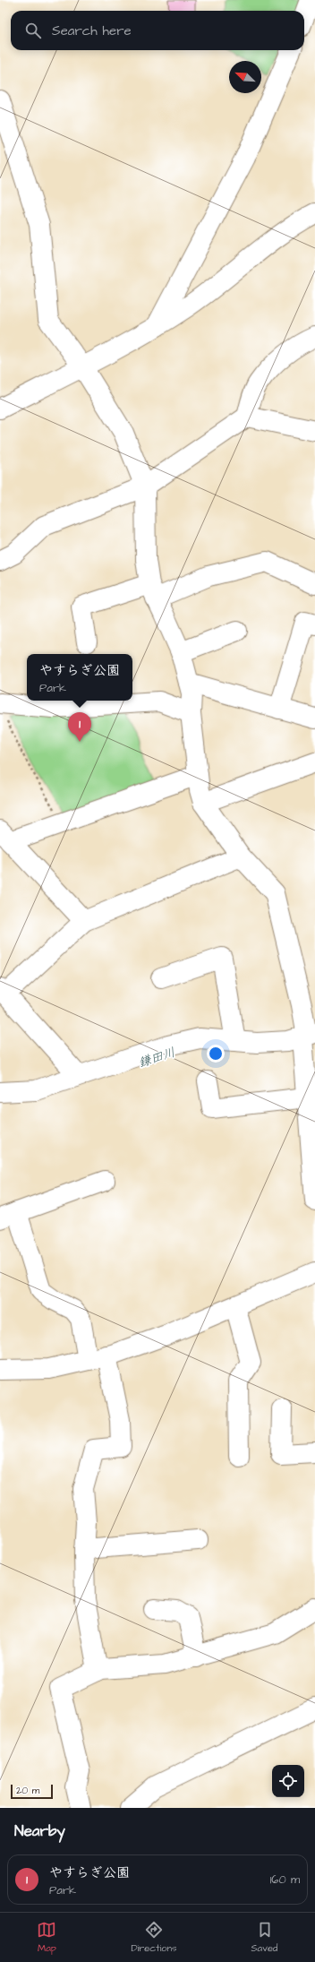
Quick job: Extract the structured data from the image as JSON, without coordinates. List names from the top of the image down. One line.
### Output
{"water":["鎌田川"],"scale_bar":"20 m","north":"top left","page":{"search":"Search here","popup":["やすらぎ公園","Park"],"pins":"1","scale":"20 m","heading":"Nearby","list":[{"mark":"1","name":"やすらぎ公園","note":"Park","value":"160 m"}],"nav":["Map","Directions","Saved"]}}
